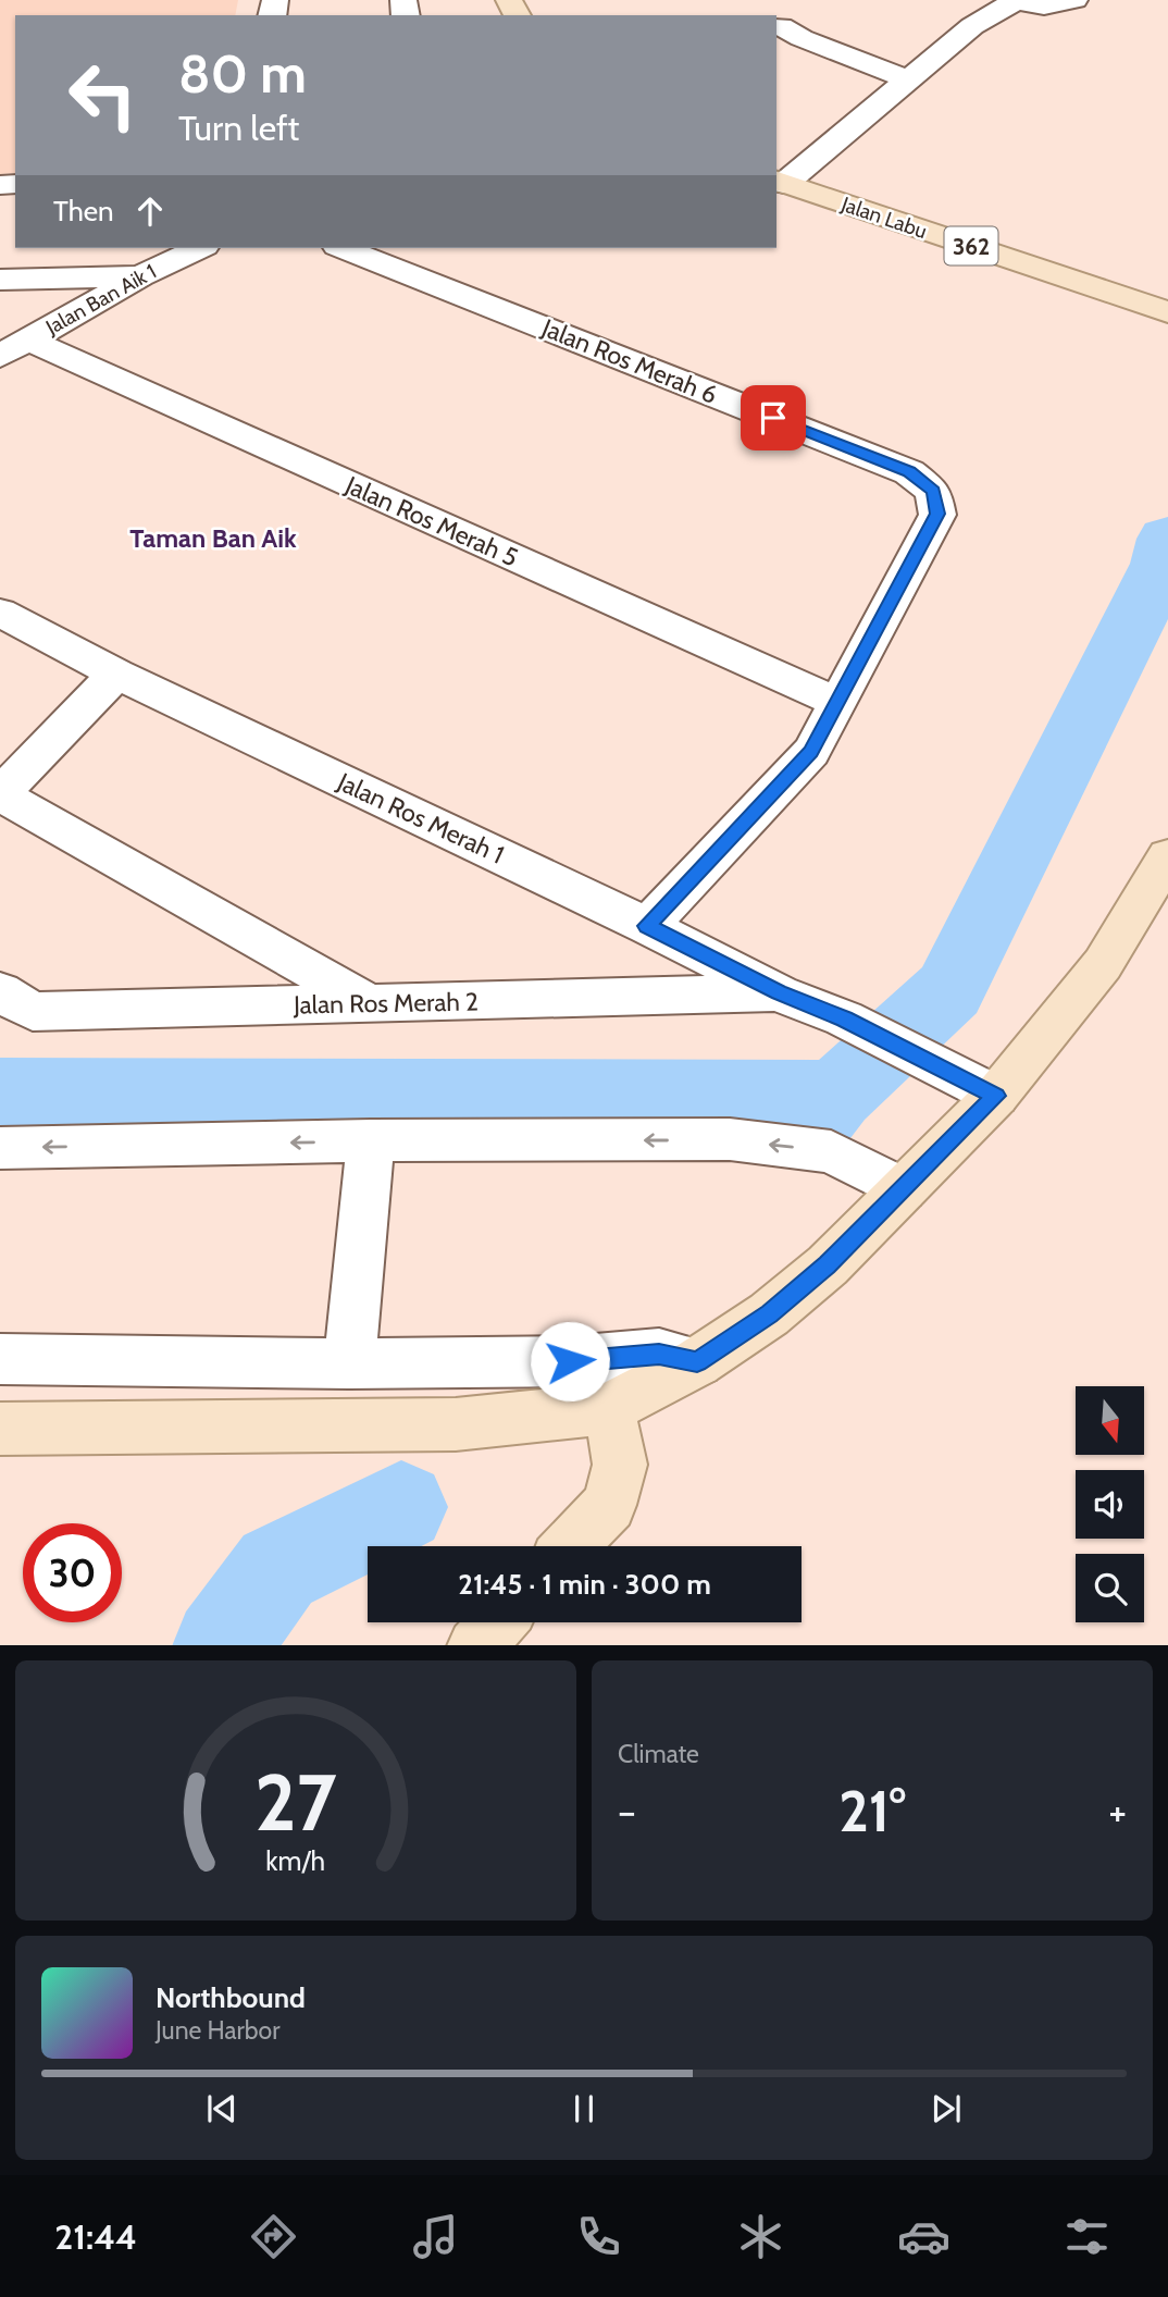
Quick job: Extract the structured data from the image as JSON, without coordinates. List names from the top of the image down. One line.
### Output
{"streets":{"main road":["Jalan Labu","362"],"street":["Jalan Ban Aik 1","Jalan Ros Merah 6","Jalan Ros Merah 5","Jalan Ros Merah 1","Jalan Ros Merah 2"]},"crossings":[["Jalan Ban Aik 1","Jalan Ros Merah 5"],["Jalan Ros Merah 6","Jalan Ros Merah 5"],["Jalan Ros Merah 6","Jalan Ros Merah 1"],["Jalan Ros Merah 1","Jalan Ros Merah 2"]],"districts":["Taman Ban Aik"],"north":"bottom","page":{"turn":["80 m","Turn left"],"then":"Then","limit":"30","trip":"21:45 · 1 min · 300 m","tile":"Climate","heat":["−","21°","+"],"song":["Northbound","June Harbor"],"tabs":"21:44","gauge":["27","km/h"]}}
